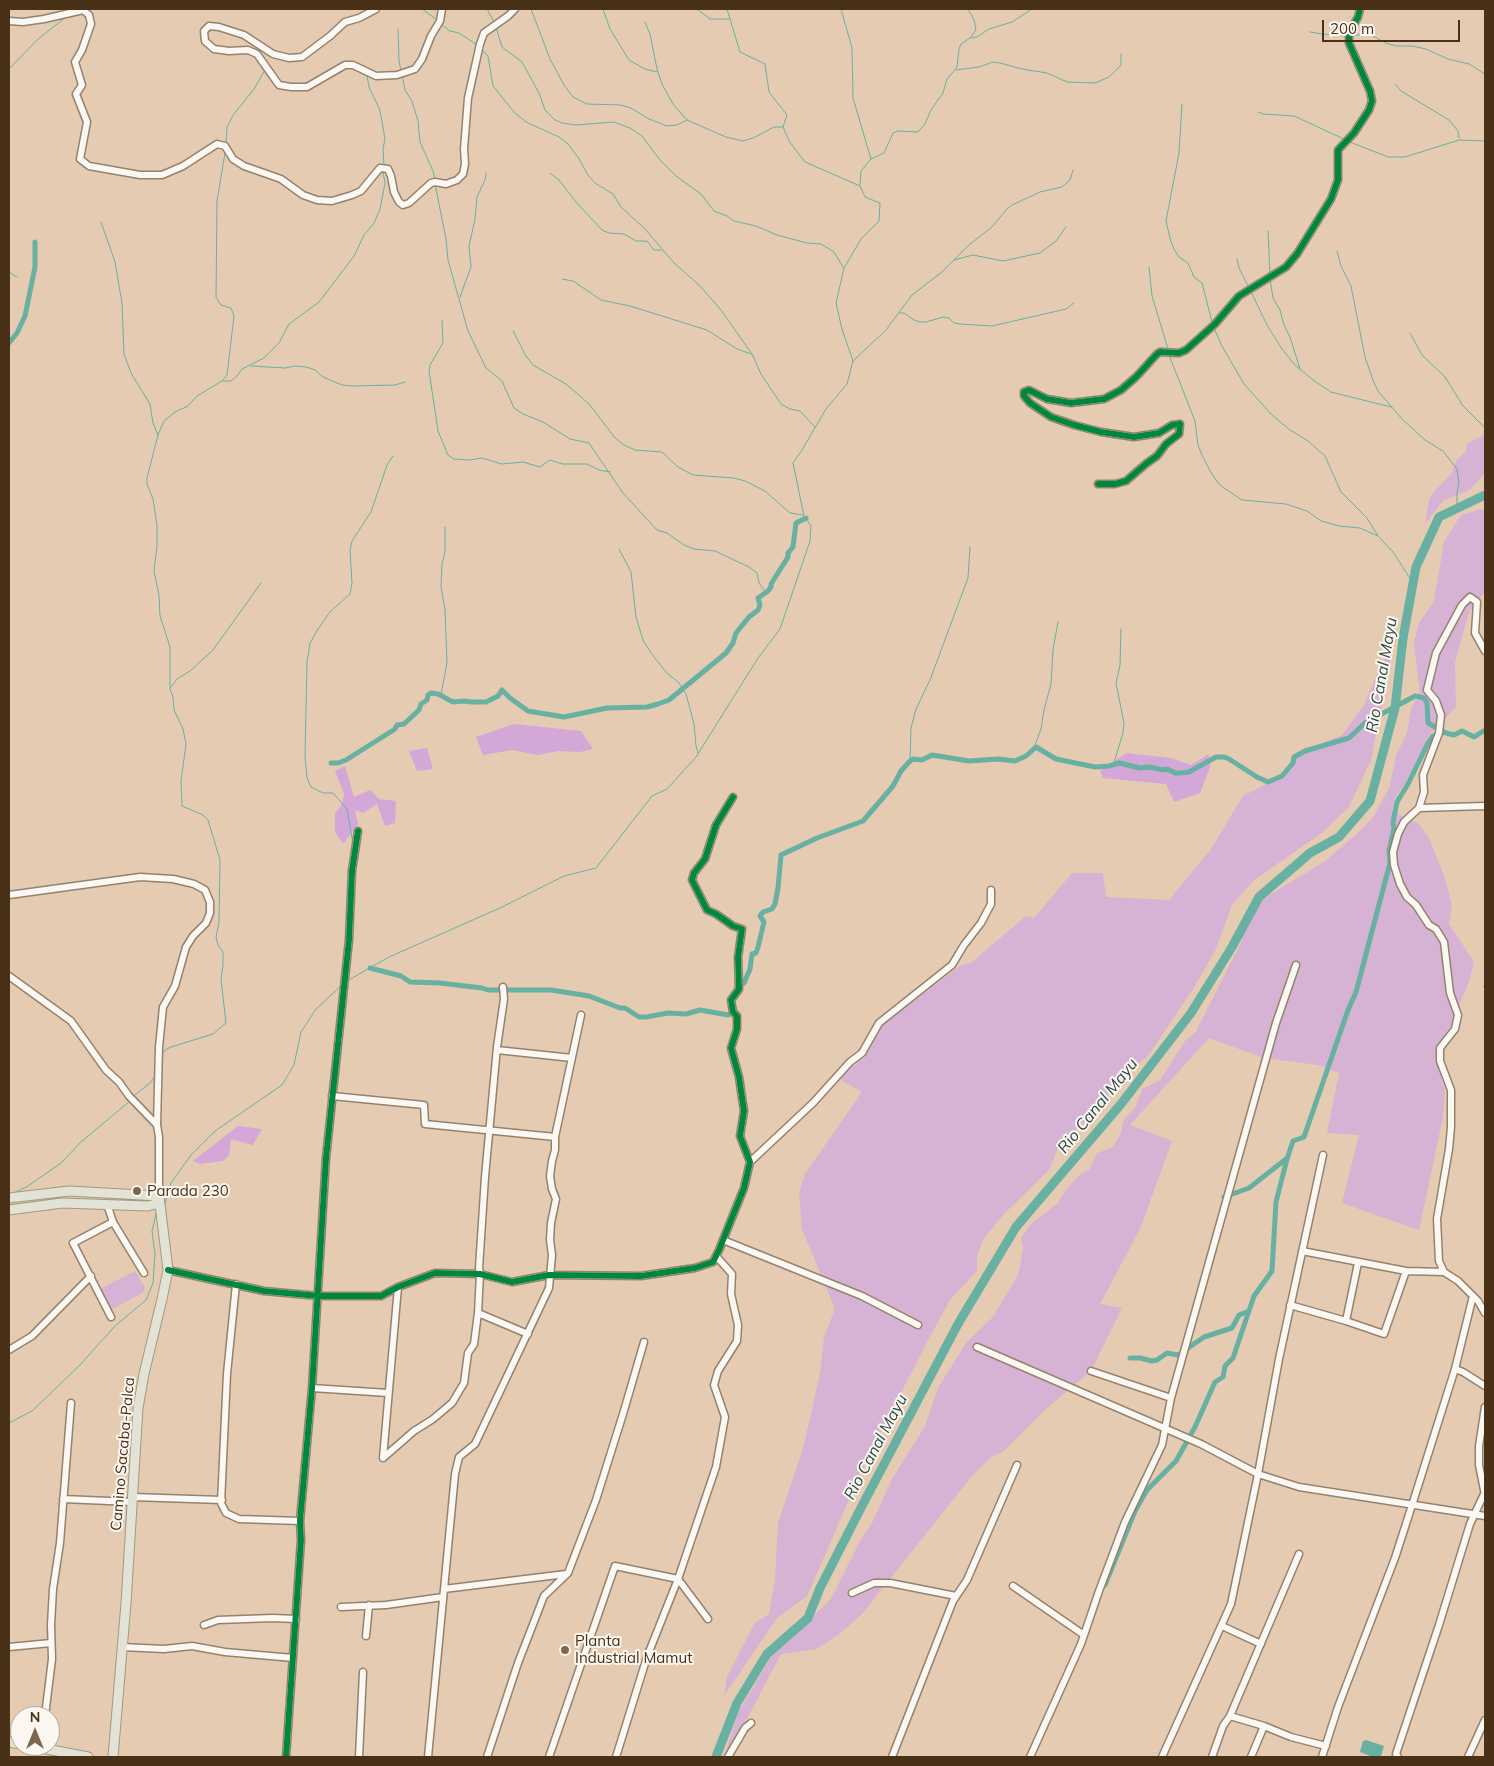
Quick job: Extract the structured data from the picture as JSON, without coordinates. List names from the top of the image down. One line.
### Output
{"streets":{"main road":["Camino Sacaba-Palca"]},"water":["Rio Canal Mayu"],"places":["Parada 230","Planta Industrial Mamut"],"scale_bar":"200 m","north":"top"}
